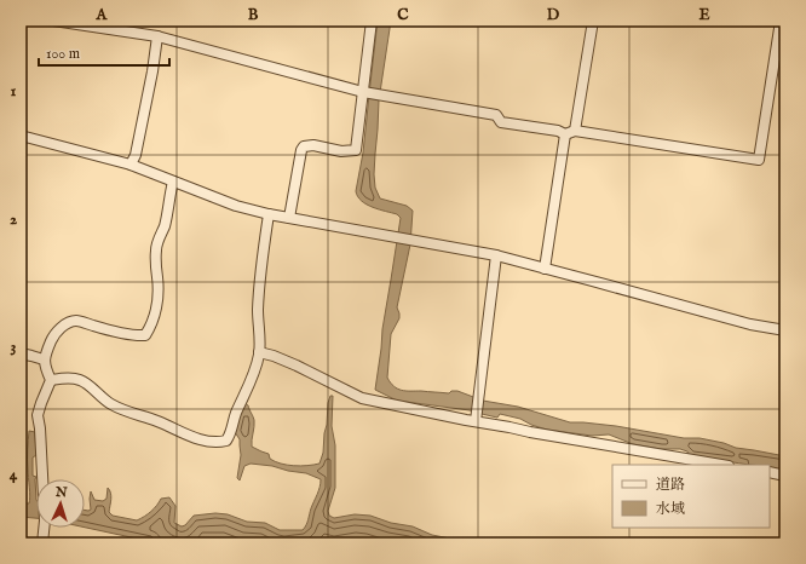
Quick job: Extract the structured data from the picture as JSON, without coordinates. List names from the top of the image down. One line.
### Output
{"legend":["道路","水域"],"scale_bar":"100 m","north":"top","grid":{"columns":["A","B","C","D","E"],"rows":["1","2","3","4"]}}
